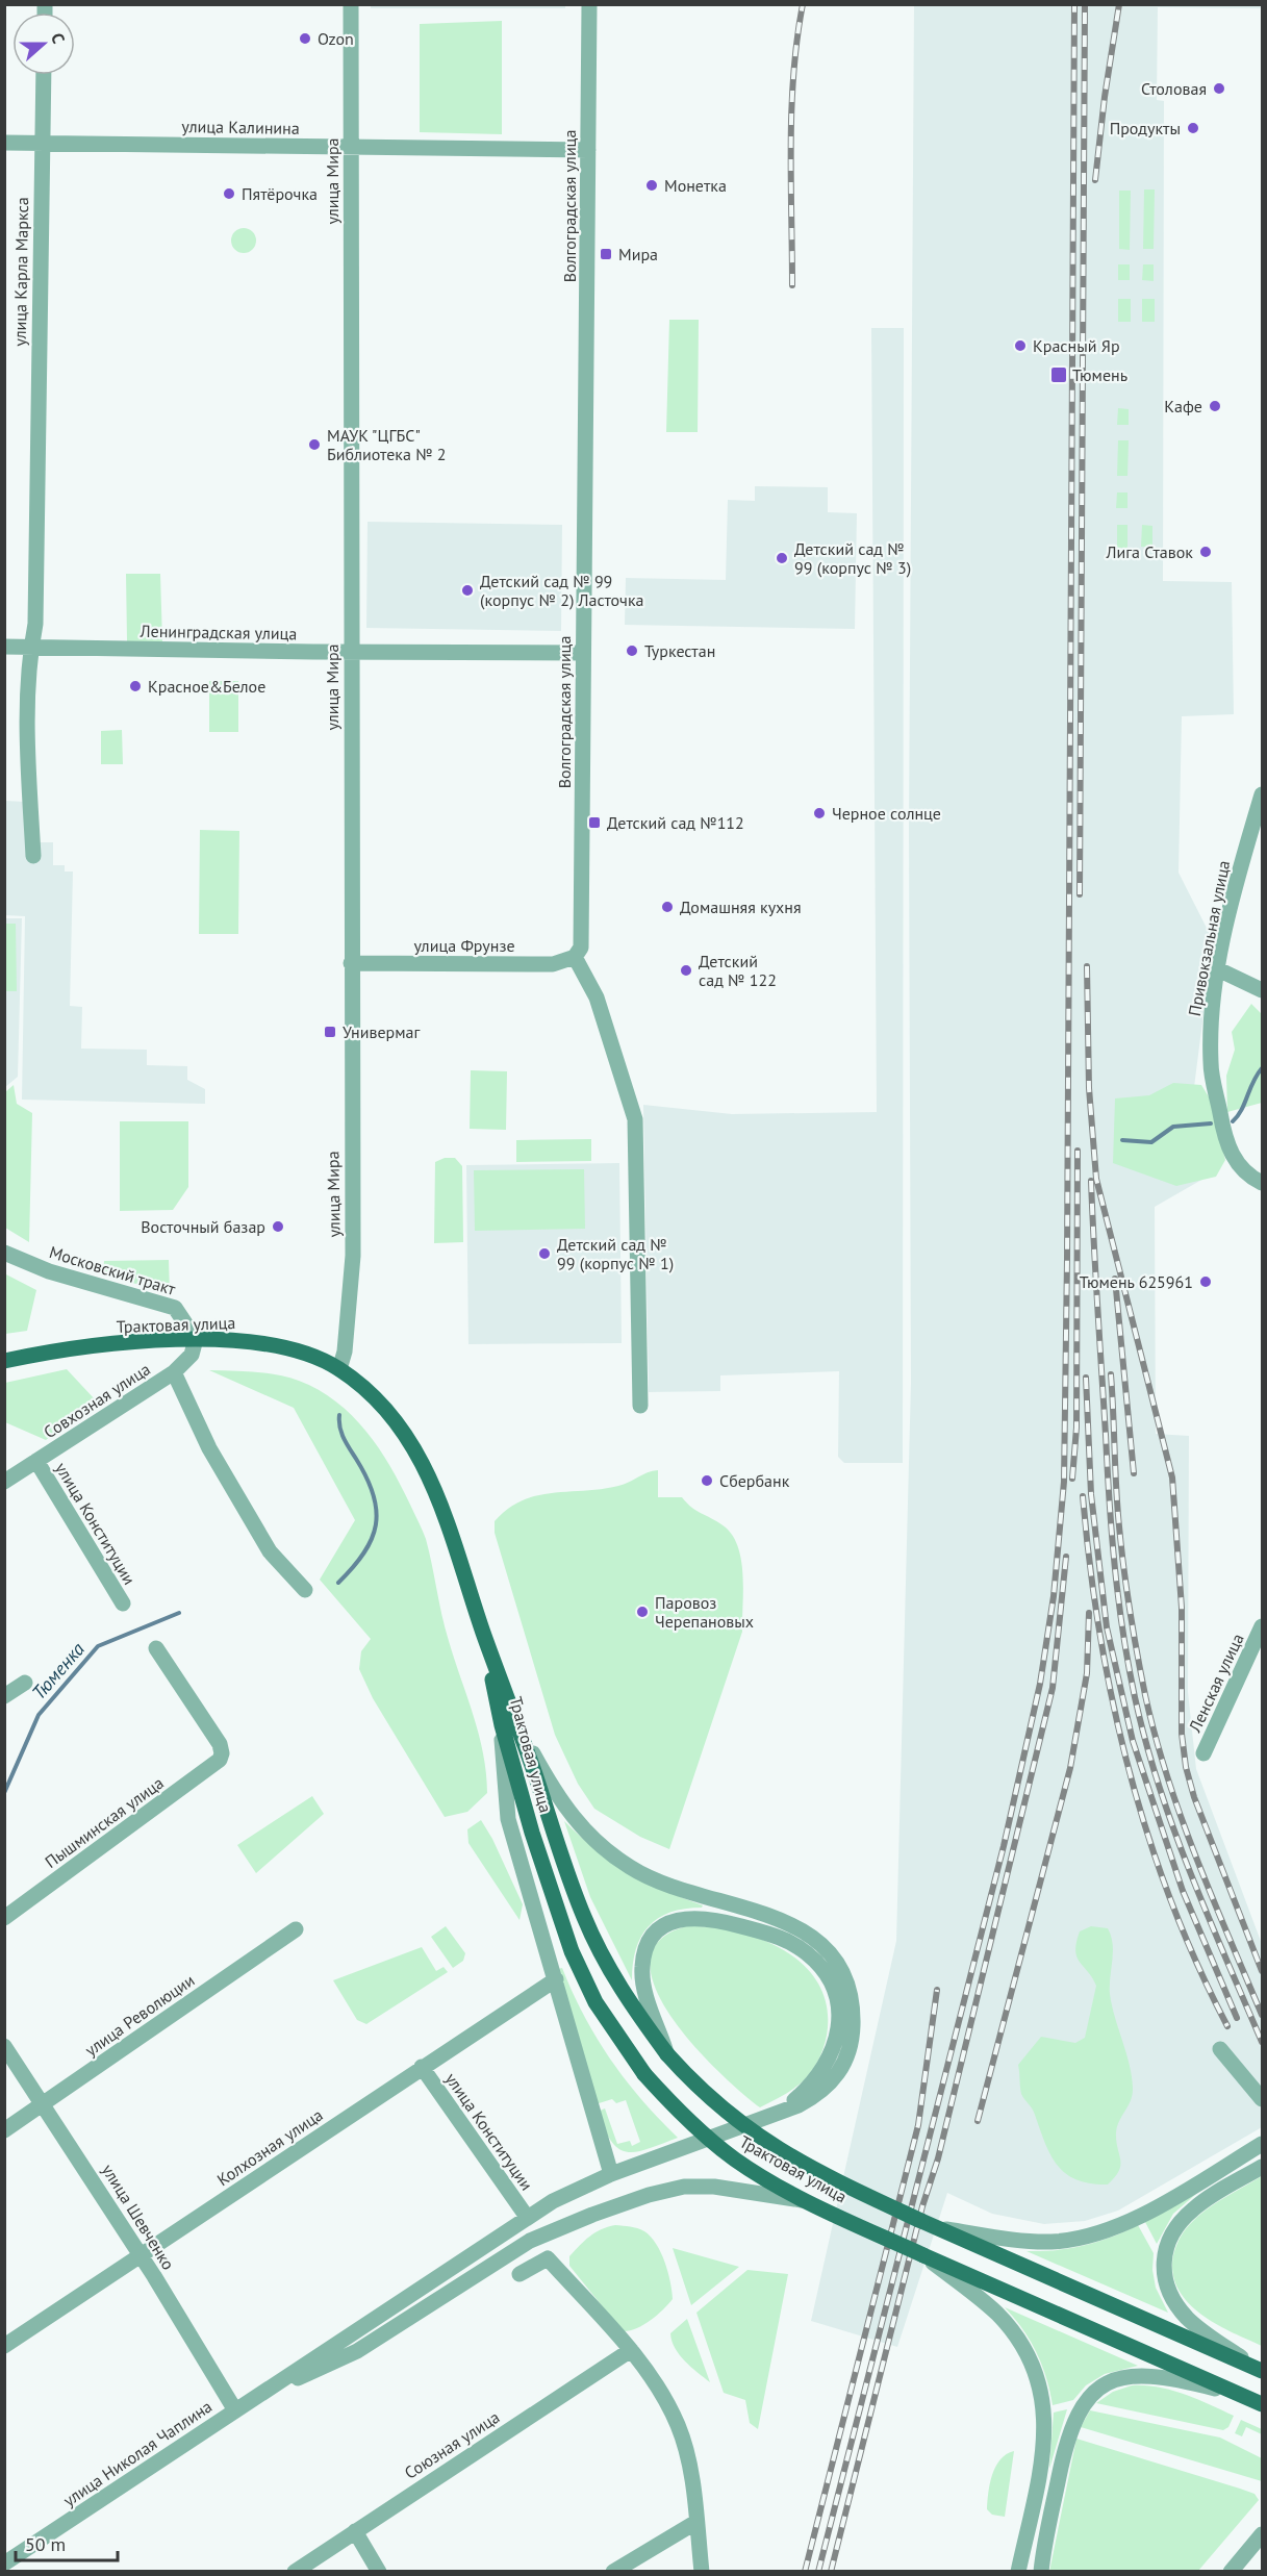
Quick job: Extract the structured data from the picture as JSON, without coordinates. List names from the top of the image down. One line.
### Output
{"streets":{"main road":["Трактовая улица"],"street":["улица Калинина","улица Мира","Волгоградская улица","улица Карла Маркса","Ленинградская улица","Привокзальная улица","улица Фрунзе","Московский тракт","Совхозная улица","улица Конституции","Ленская улица","Пышминская улица","улица Революции","Колхозная улица","улица Шевченко","Союзная улица","улица Николая Чаплина"]},"crossings":[["улица Калинина","улица Мира"],["улица Калинина","Волгоградская улица"],["улица Калинина","улица Карла Маркса"],["улица Мира","Ленинградская улица"],["улица Мира","улица Фрунзе"],["улица Мира","Трактовая улица"],["Волгоградская улица","Ленинградская улица"],["Волгоградская улица","улица Фрунзе"],["улица Карла Маркса","Ленинградская улица"],["Московский тракт","Трактовая улица"],["Московский тракт","Совхозная улица"],["Трактовая улица","Совхозная улица"],["Совхозная улица","улица Конституции"],["улица Конституции","Колхозная улица"],["улица Революции","улица Шевченко"],["Колхозная улица","улица Шевченко"],["улица Шевченко","улица Николая Чаплина"]],"water":["Тюменка"],"places":{"other":["Ozon","Столовая","Продукты","Монетка","Пятёрочка","Красный Яр","Кафе","МАУК \"ЦГБС\" Библиотека № 2","Лига Ставок","Детский сад № 99 (корпус № 3)","Детский сад № 99 (корпус № 2) Ласточка","Туркестан","Красное&Белое","Черное солнце","Домашняя кухня","Детский сад № 122","Восточный базар","Детский сад № 99 (корпус № 1)","Тюмень 625961","Сбербанк","Паровоз Черепановых"],"transit":["Мира","Тюмень","Детский сад №112","Универмаг"]},"scale_bar":"50 m","north":"right"}
